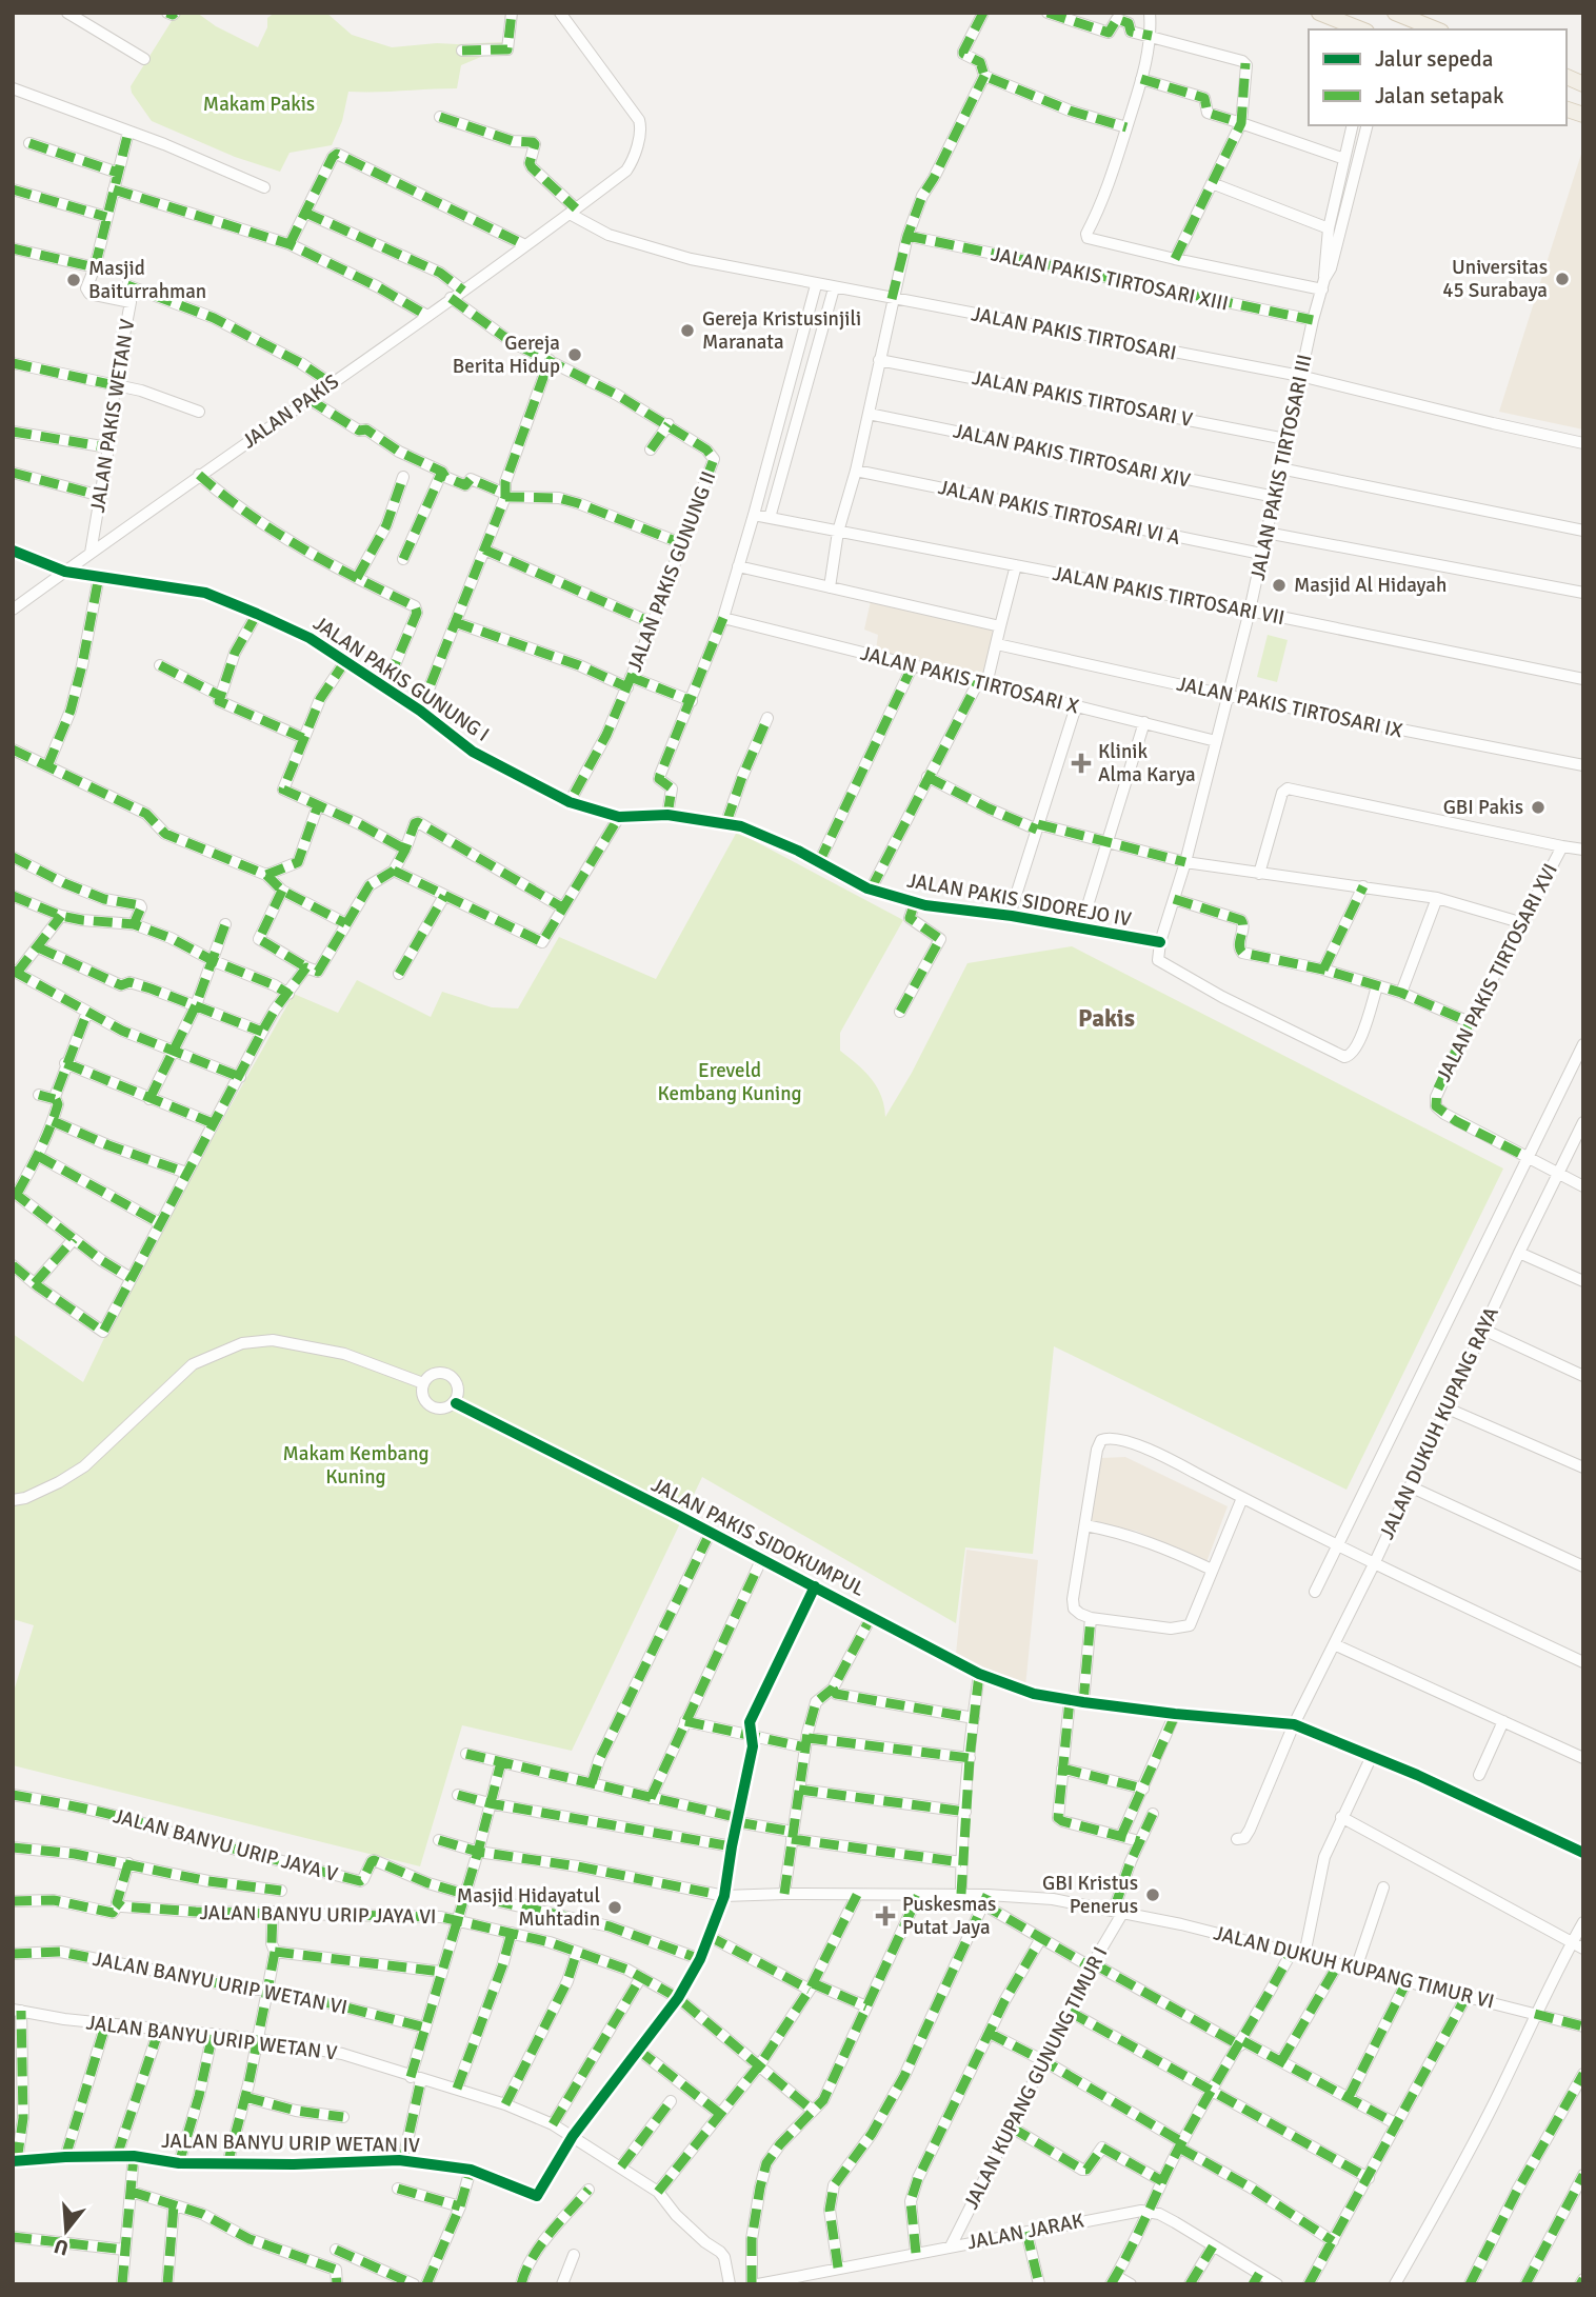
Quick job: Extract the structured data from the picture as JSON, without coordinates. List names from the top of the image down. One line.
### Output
{"streets":{"street":["JALAN PAKIS TIRTOSARI XIII","JALAN PAKIS TIRTOSARI","JALAN PAKIS TIRTOSARI V","JALAN PAKIS","JALAN PAKIS WETAN V","JALAN PAKIS TIRTOSARI XIV","JALAN PAKIS TIRTOSARI III","JALAN PAKIS TIRTOSARI VI A","JALAN PAKIS GUNUNG II","JALAN PAKIS TIRTOSARI VII","JALAN PAKIS GUNUNG I","JALAN PAKIS TIRTOSARI X","JALAN PAKIS TIRTOSARI IX","JALAN PAKIS SIDOREJO IV","JALAN PAKIS TIRTOSARI XVI","JALAN DUKUH KUPANG RAYA","JALAN PAKIS SIDOKUMPUL","JALAN BANYU URIP JAYA V","JALAN BANYU URIP JAYA VI","JALAN DUKUH KUPANG TIMUR VI","JALAN BANYU URIP WETAN VI","JALAN BANYU URIP WETAN V","JALAN KUPANG GUNUNG TIMUR I","JALAN BANYU URIP WETAN IV","JALAN JARAK"]},"crossings":[["JALAN PAKIS TIRTOSARI XIII","JALAN PAKIS TIRTOSARI III"],["JALAN PAKIS TIRTOSARI","JALAN PAKIS"],["JALAN PAKIS TIRTOSARI","JALAN PAKIS TIRTOSARI III"],["JALAN PAKIS TIRTOSARI V","JALAN PAKIS TIRTOSARI III"],["JALAN PAKIS","JALAN PAKIS WETAN V"],["JALAN PAKIS","JALAN PAKIS GUNUNG II"],["JALAN PAKIS","JALAN PAKIS GUNUNG I"],["JALAN PAKIS TIRTOSARI XIV","JALAN PAKIS TIRTOSARI III"],["JALAN PAKIS TIRTOSARI III","JALAN PAKIS TIRTOSARI VI A"],["JALAN PAKIS TIRTOSARI III","JALAN PAKIS TIRTOSARI VII"],["JALAN PAKIS TIRTOSARI III","JALAN PAKIS TIRTOSARI X"],["JALAN PAKIS TIRTOSARI III","JALAN PAKIS TIRTOSARI IX"],["JALAN PAKIS TIRTOSARI III","JALAN PAKIS SIDOREJO IV"],["JALAN PAKIS GUNUNG II","JALAN PAKIS GUNUNG I"],["JALAN PAKIS GUNUNG I","JALAN PAKIS SIDOREJO IV"],["JALAN PAKIS TIRTOSARI XVI","JALAN DUKUH KUPANG RAYA"],["JALAN DUKUH KUPANG RAYA","JALAN PAKIS SIDOKUMPUL"],["JALAN DUKUH KUPANG TIMUR VI","JALAN KUPANG GUNUNG TIMUR I"],["JALAN BANYU URIP WETAN V","JALAN BANYU URIP WETAN IV"],["JALAN KUPANG GUNUNG TIMUR I","JALAN JARAK"]],"districts":["Pakis"],"parks":["Makam Pakis","Ereveld Kembang Kuning","Makam Kembang Kuning"],"places":{"other":["Universitas 45 Surabaya","Masjid Baiturrahman","Gereja Kristusinjili Maranata","Gereja Berita Hidup","Masjid Al Hidayah","GBI Pakis","GBI Kristus Penerus","Masjid Hidayatul Muhtadin"],"health":["Klinik Alma Karya","Puskesmas Putat Jaya"]},"legend":["Jalur sepeda","Jalan setapak"],"north":"bottom"}
